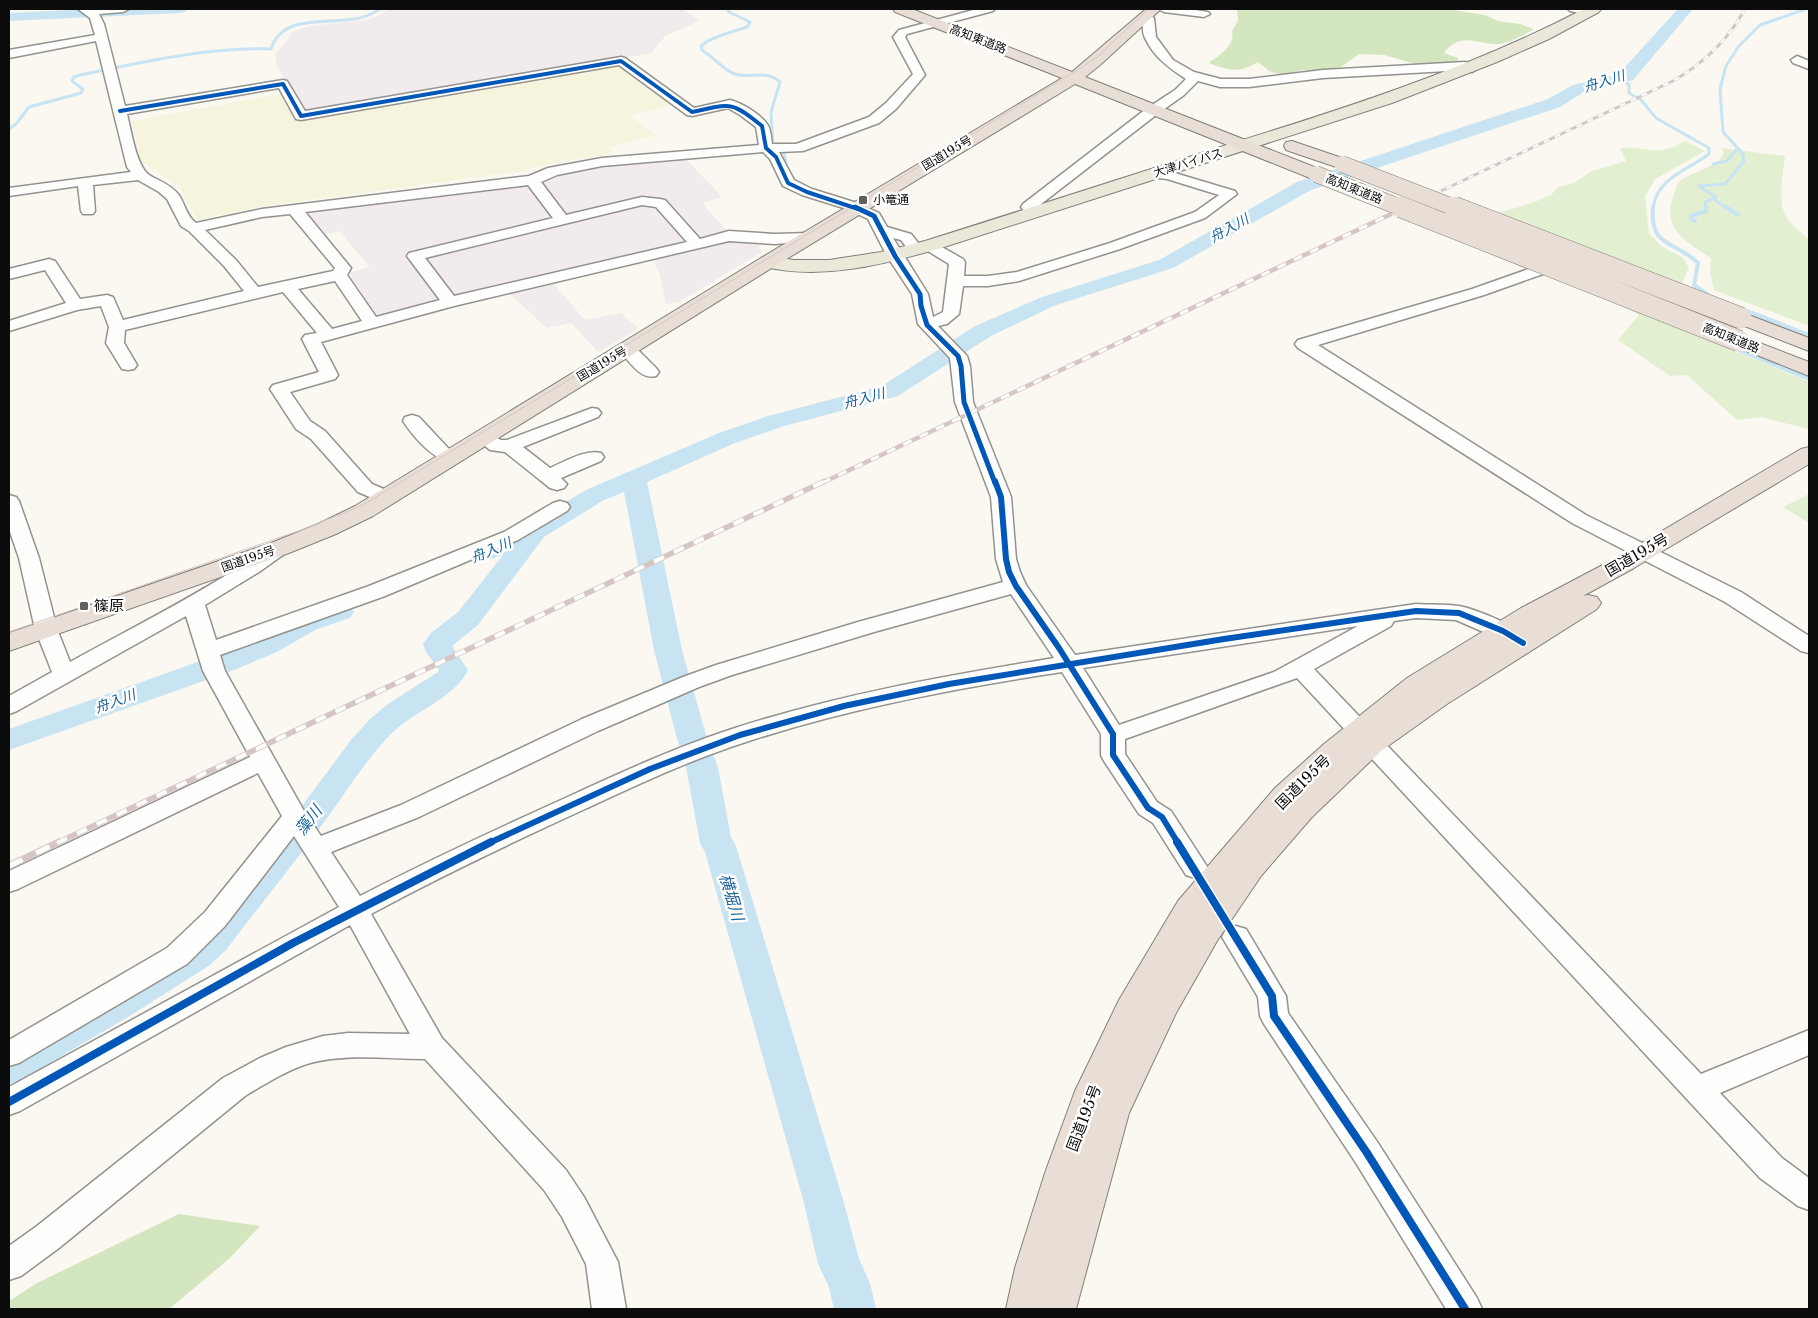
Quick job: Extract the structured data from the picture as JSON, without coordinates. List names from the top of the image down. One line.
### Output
{"streets":{"highway":["高知東道路","国道195号"],"main road":["大津バイパス"]},"crossings":[["高知東道路","国道195号"],["高知東道路","大津バイパス"],["国道195号","大津バイパス"]],"water":["舟入川","藻川","横堀川"],"places":{"transit":["小篭通","篠原"]}}
